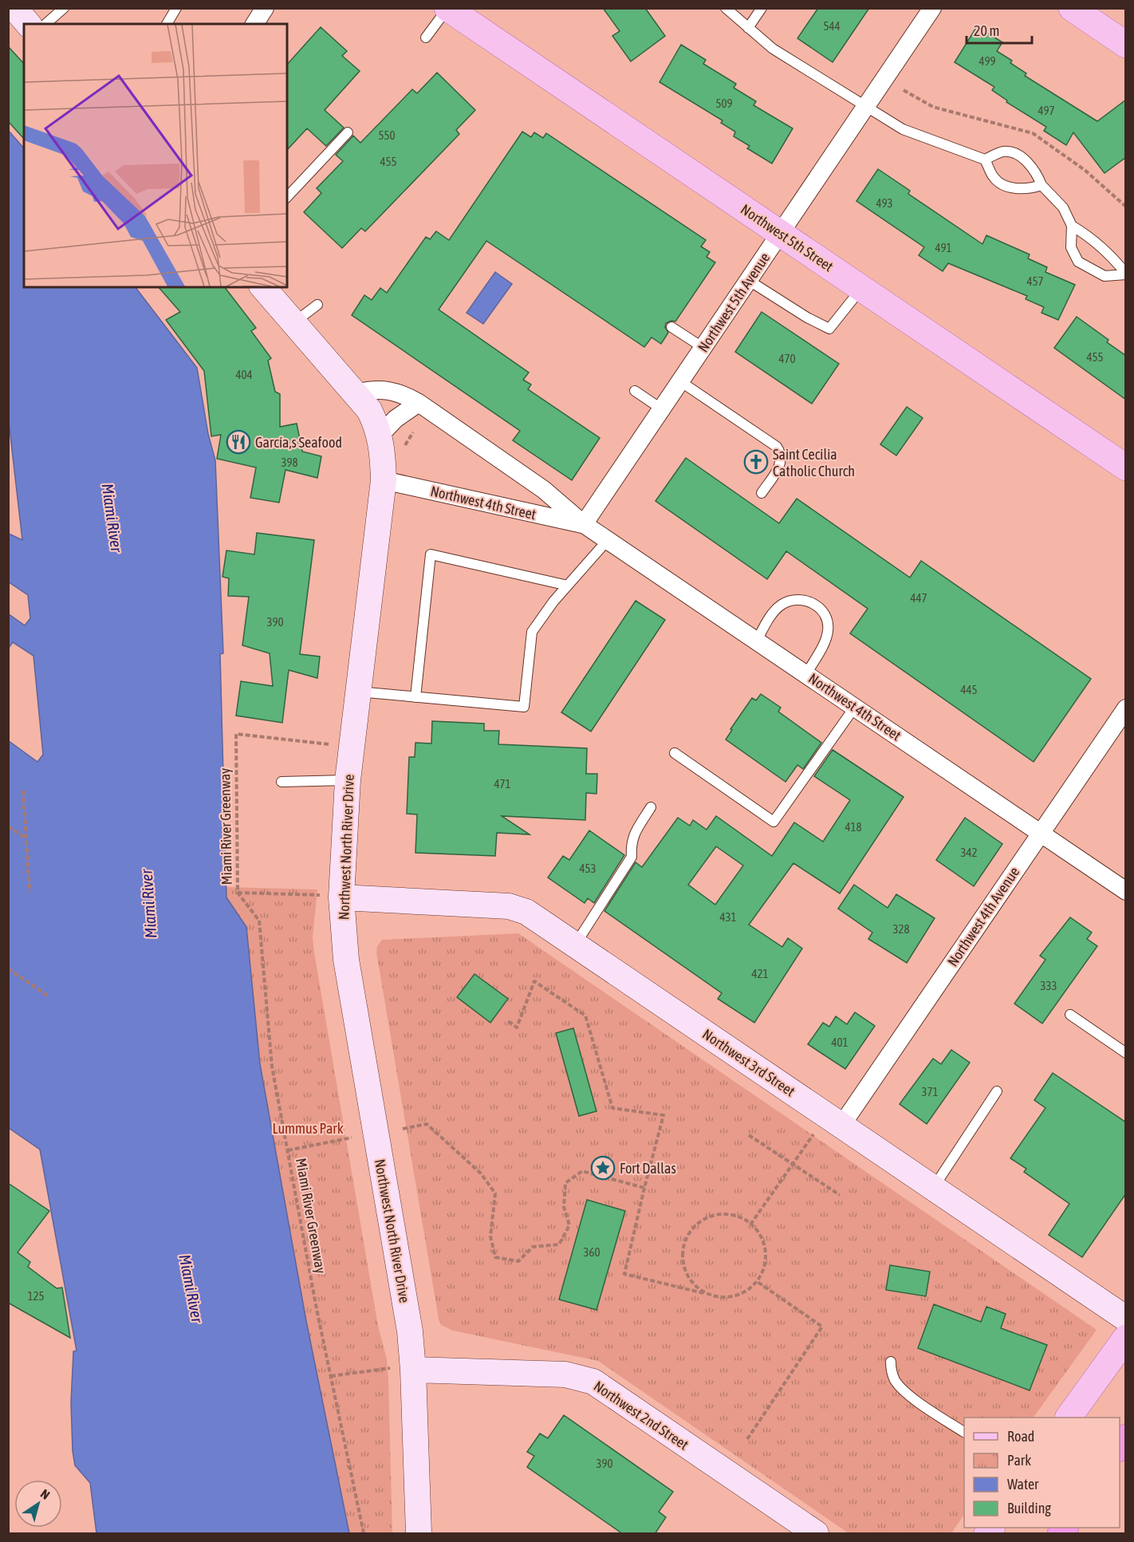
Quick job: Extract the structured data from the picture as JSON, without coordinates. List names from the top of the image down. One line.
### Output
{"streets":{"main road":["Northwest 5th Street"],"street":["Northwest 5th Avenue","Northwest 4th Street","Northwest North River Drive","Northwest 4th Avenue","Northwest 3rd Street","Northwest 2nd Street"],"path":["Miami River Greenway"]},"crossings":[["Northwest 5th Street","Northwest 5th Avenue"],["Northwest 5th Avenue","Northwest 4th Street"],["Northwest 4th Street","Northwest North River Drive"],["Northwest 4th Street","Northwest 4th Avenue"],["Northwest North River Drive","Northwest 3rd Street"],["Northwest North River Drive","Northwest 2nd Street"],["Northwest 4th Avenue","Northwest 3rd Street"]],"water":["Miami River"],"parks":["Lummus Park"],"places":{"restaurant":["García,s Seafood"],"church":["Saint Cecilia Catholic Church"],"place":["Fort Dallas"]},"house_numbers":["544","499","509","497","550","455","493","491","457","455","470","404","398","447","390","445","471","418","342","453","431","328","421","333","401","371","360","125","390"],"legend":["Road","Park","Water","Building"],"scale_bar":"20 m","north":"top right"}
